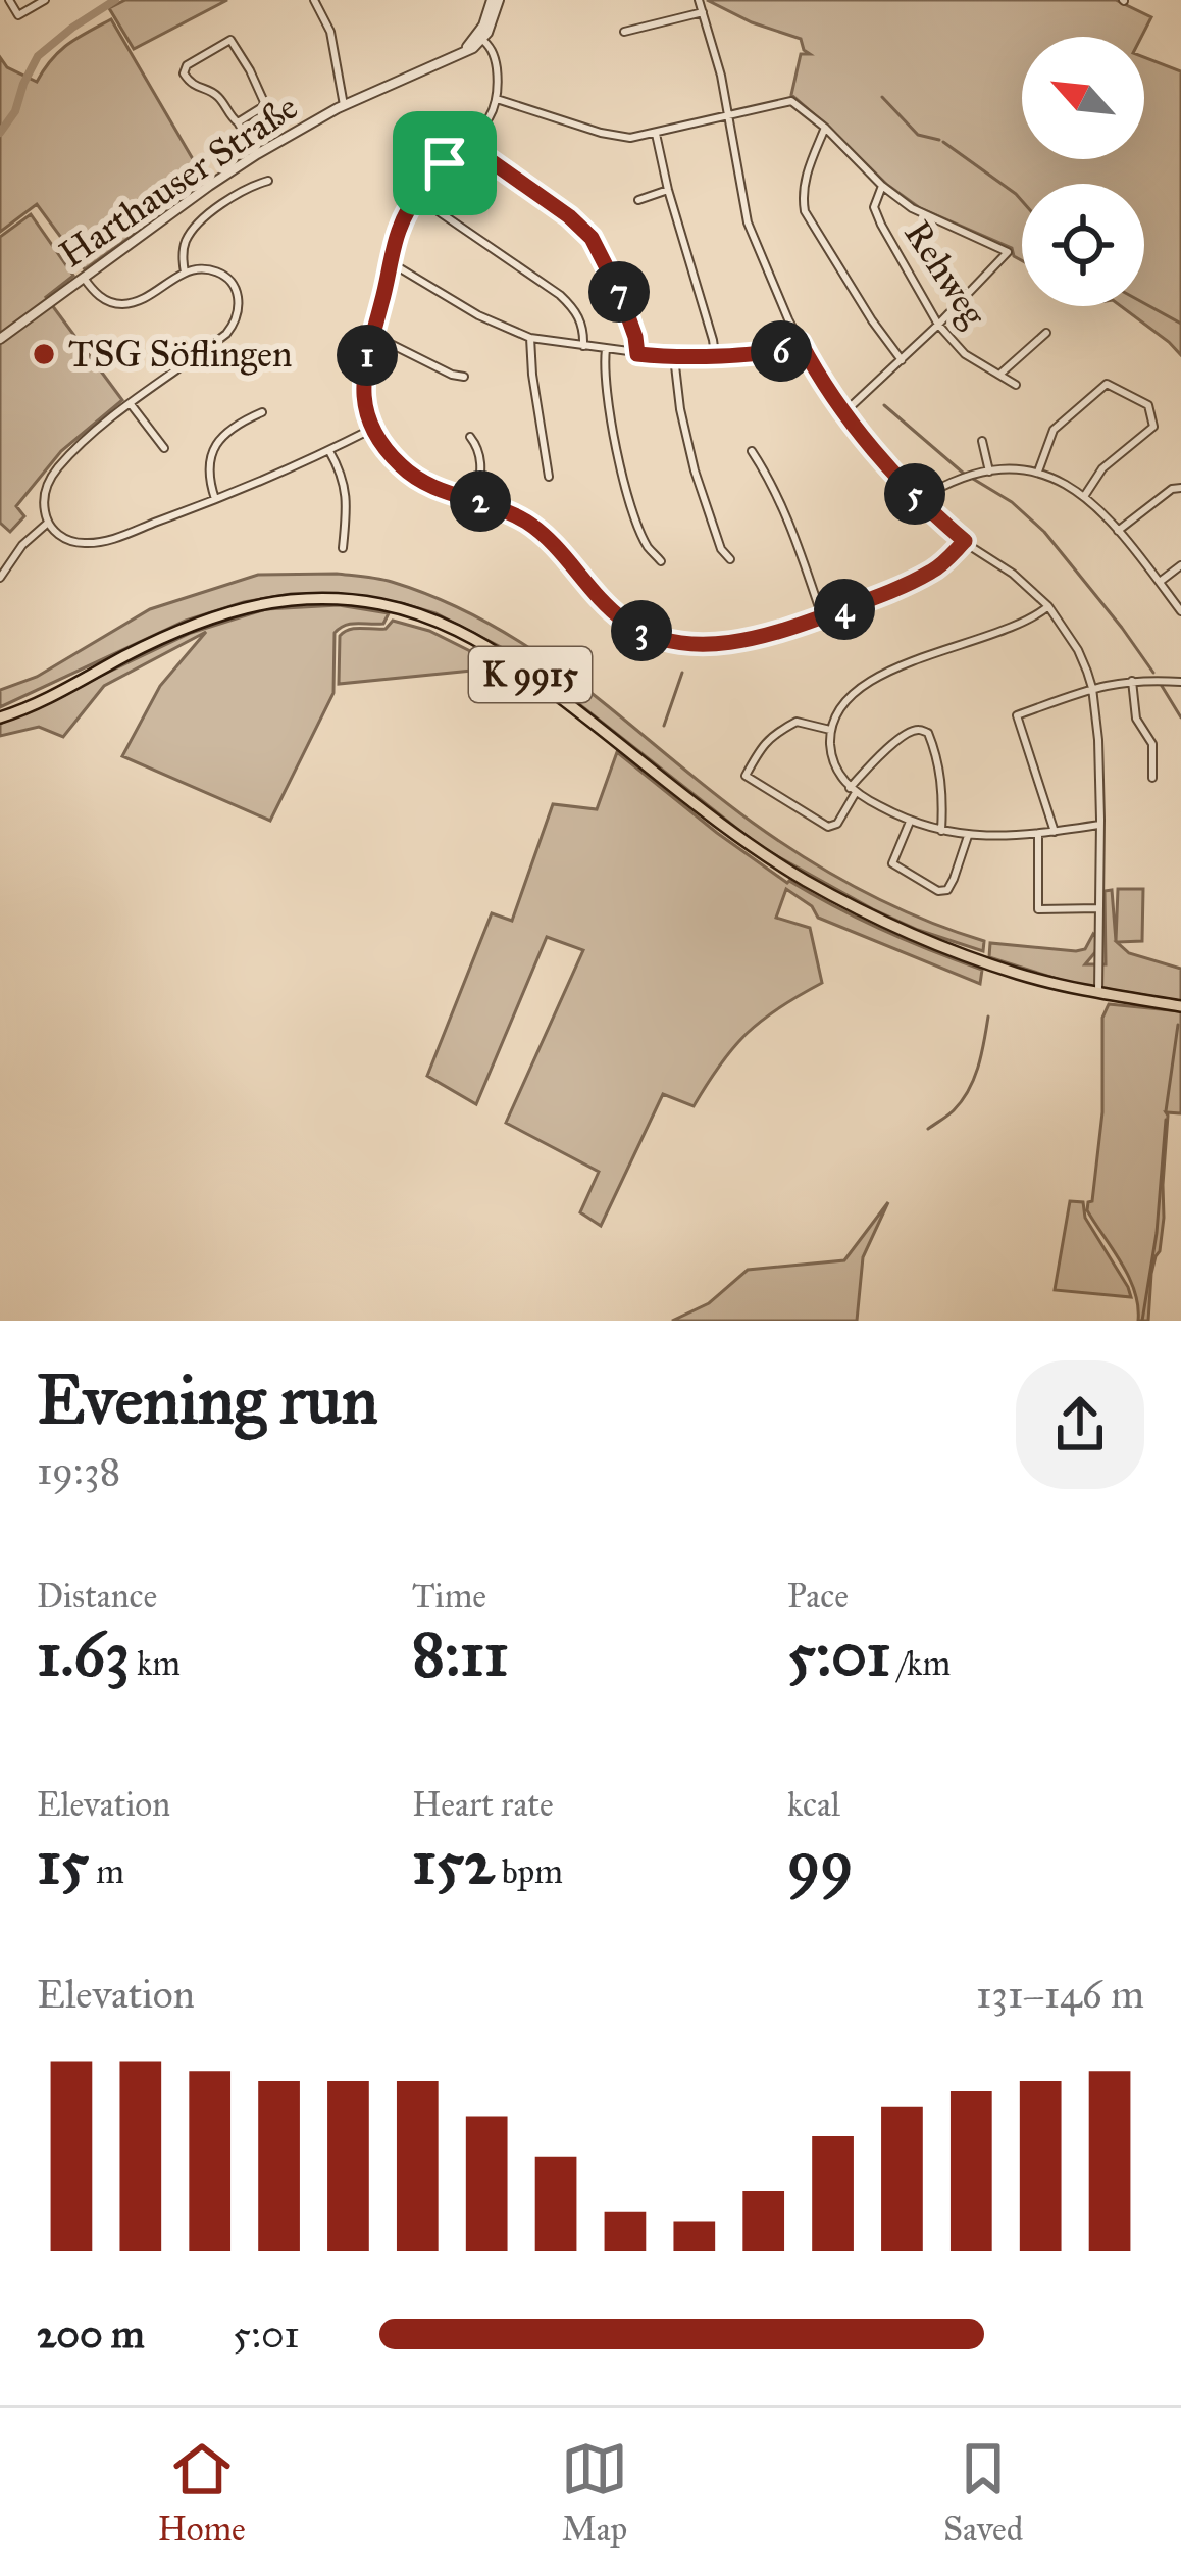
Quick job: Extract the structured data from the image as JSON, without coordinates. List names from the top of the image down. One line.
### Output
{"streets":{"main road":["K 9915"],"street":["Harthauser Straße","Rehweg"]},"places":["TSG Söflingen"],"north":"top left","page":{"pins":["7","6","1","5","2","4","3"],"heading":["Evening run","19:38"],"stats":[["Distance","1.63 km"],["Time","8:11"],["Pace","5:01 /km"],["Elevation","15 m"],["Heart rate","152 bpm"],["kcal","99"]],"chart":["Elevation","131–146 m"],"list":[{"name":"200 m","note":"5:01"}],"tabs":["Home","Map","Saved"]}}
